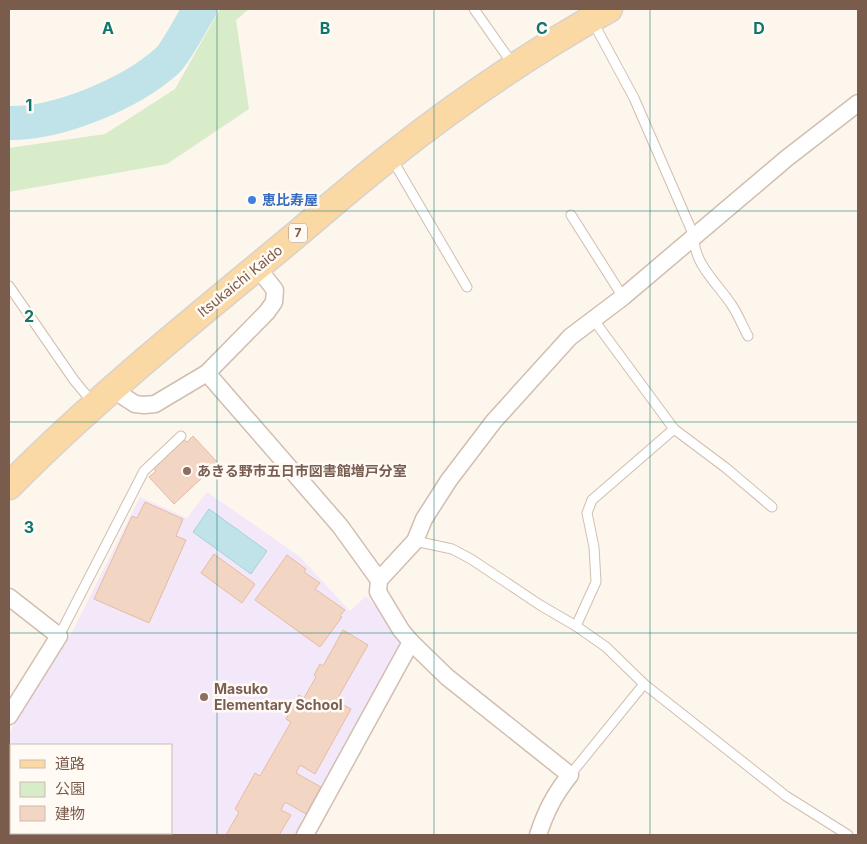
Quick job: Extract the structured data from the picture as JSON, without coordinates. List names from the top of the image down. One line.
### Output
{"streets":{"main road":["7","Itsukaichi Kaido"]},"places":["恵比寿屋","あきる野市五日市図書館増戸分室","Masuko Elementary School"],"legend":["道路","公園","建物"],"grid":{"columns":["A","B","C","D"],"rows":["1","2","3"]}}
